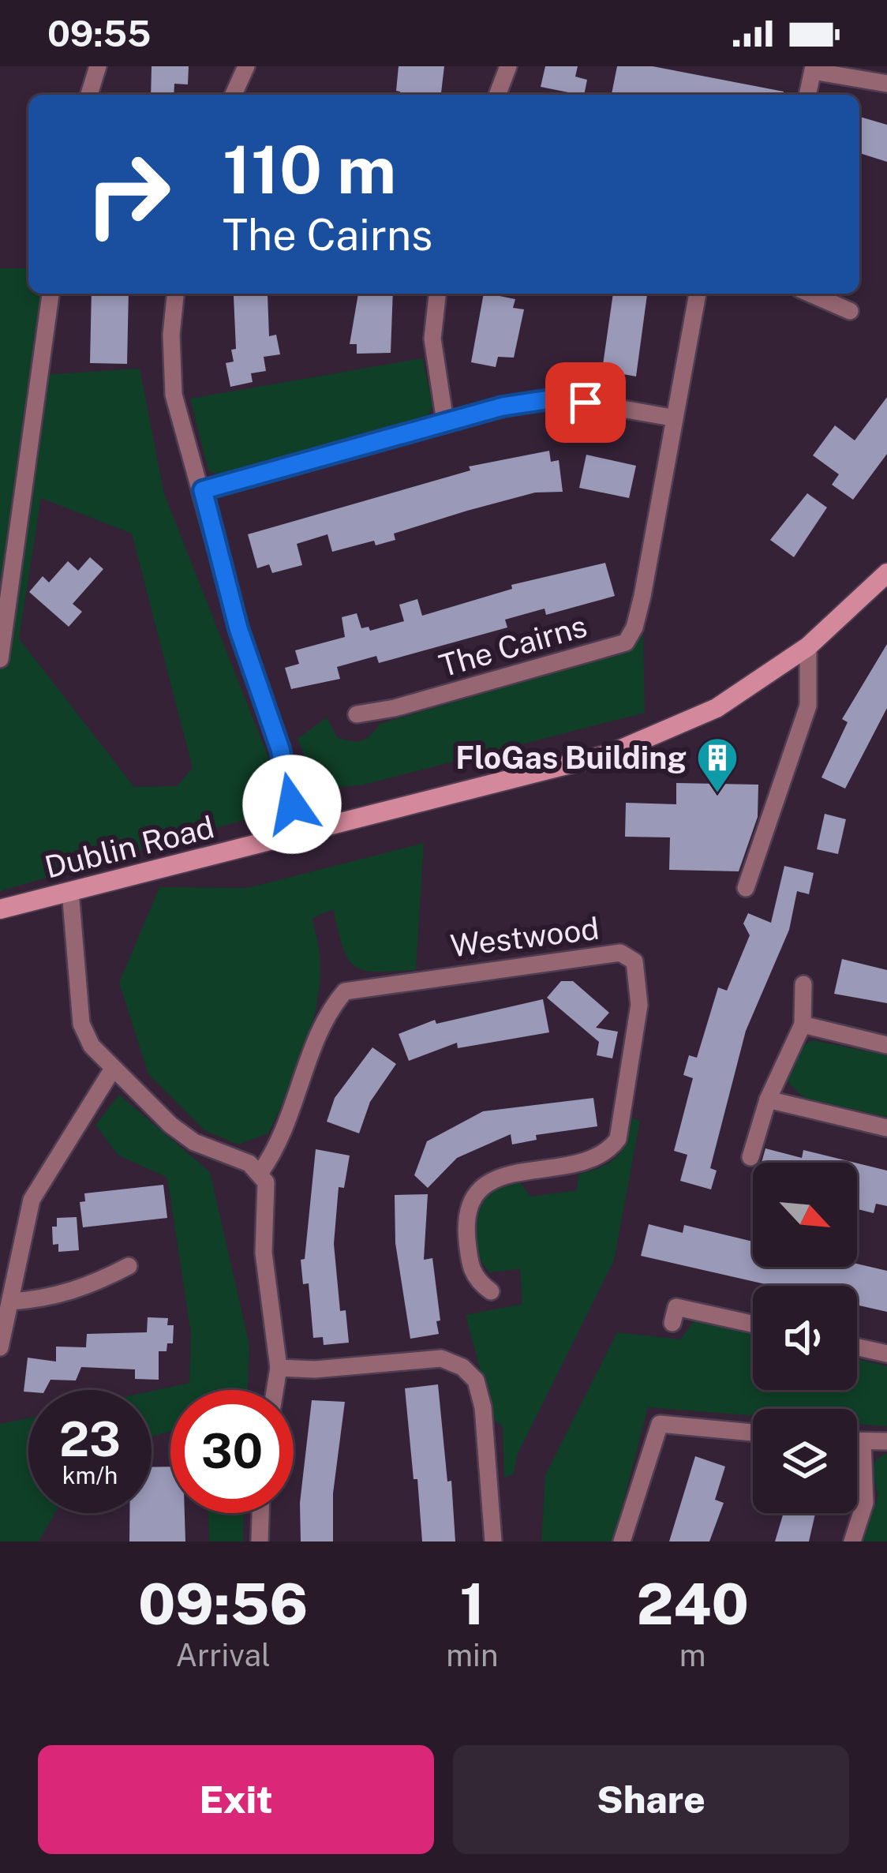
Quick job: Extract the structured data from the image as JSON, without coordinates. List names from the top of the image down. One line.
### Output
{"streets":{"main road":["Dublin Road"],"street":["The Cairns","Westwood"]},"places":{"building":["FloGas Building"]},"north":"bottom right","page":{"status":"09:55","turn":["110 m","The Cairns"],"speed":"23 km/h","limit":"30","eta":["09:56","Arrival","1","min","240","m"],"buttons":["Exit","Share"]}}
